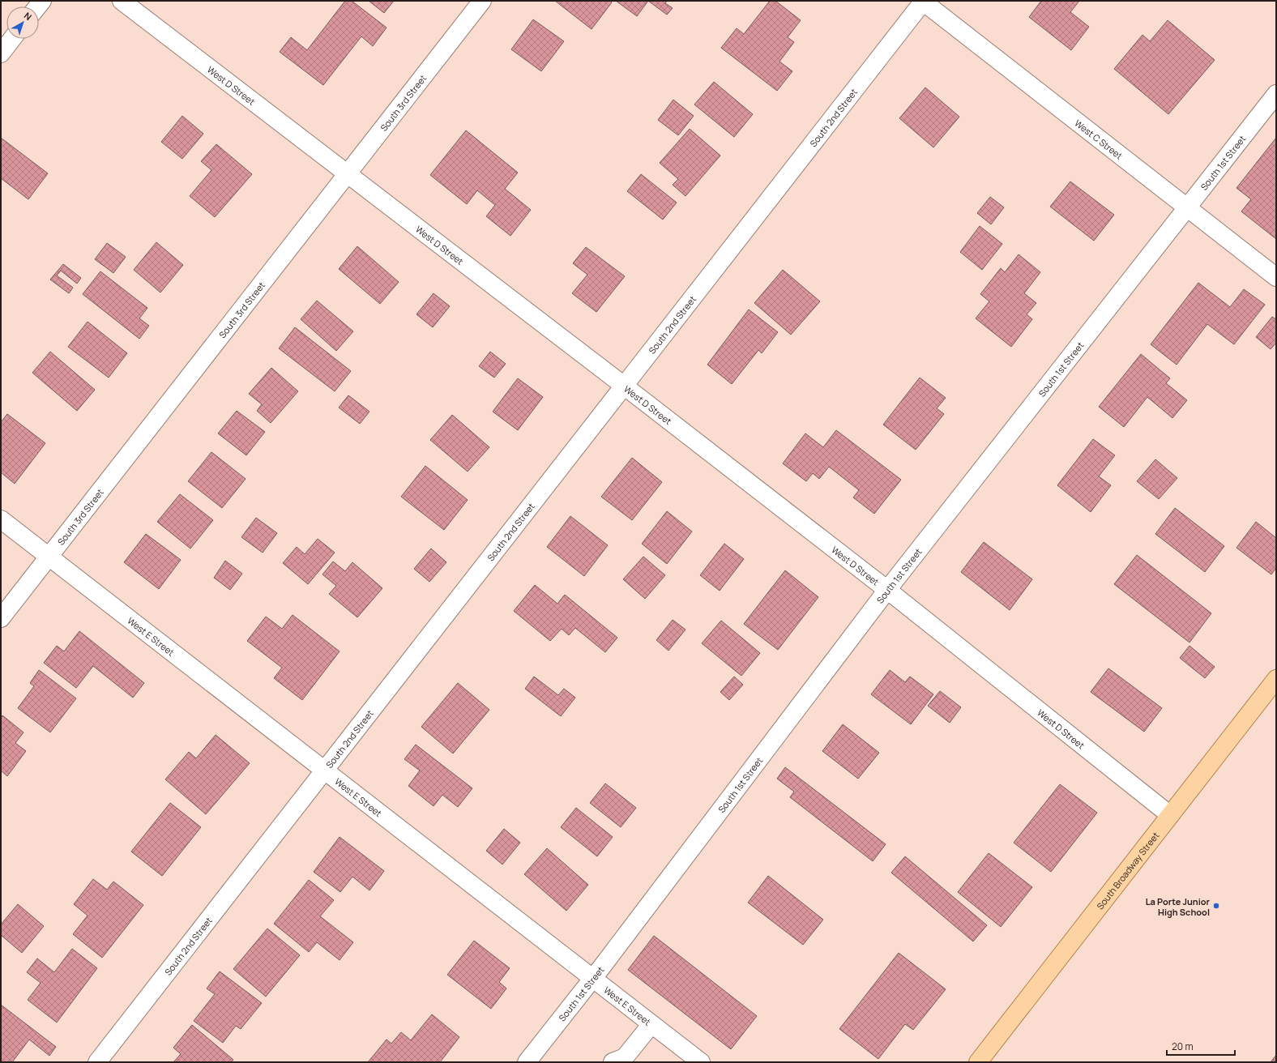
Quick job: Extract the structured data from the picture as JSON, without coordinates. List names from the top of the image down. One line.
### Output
{"streets":{"main road":["South Broadway Street"],"street":["West D Street","South 3rd Street","South 2nd Street","West C Street","South 1st Street","West E Street"]},"crossings":[["West D Street","South 3rd Street"],["West D Street","South 2nd Street"],["West D Street","South 1st Street"],["West D Street","South Broadway Street"],["South 3rd Street","West E Street"],["South 2nd Street","West C Street"],["South 2nd Street","West E Street"],["West C Street","South 1st Street"],["South 1st Street","West E Street"]],"places":["La Porte Junior High School"],"scale_bar":"20 m","north":"top right"}
